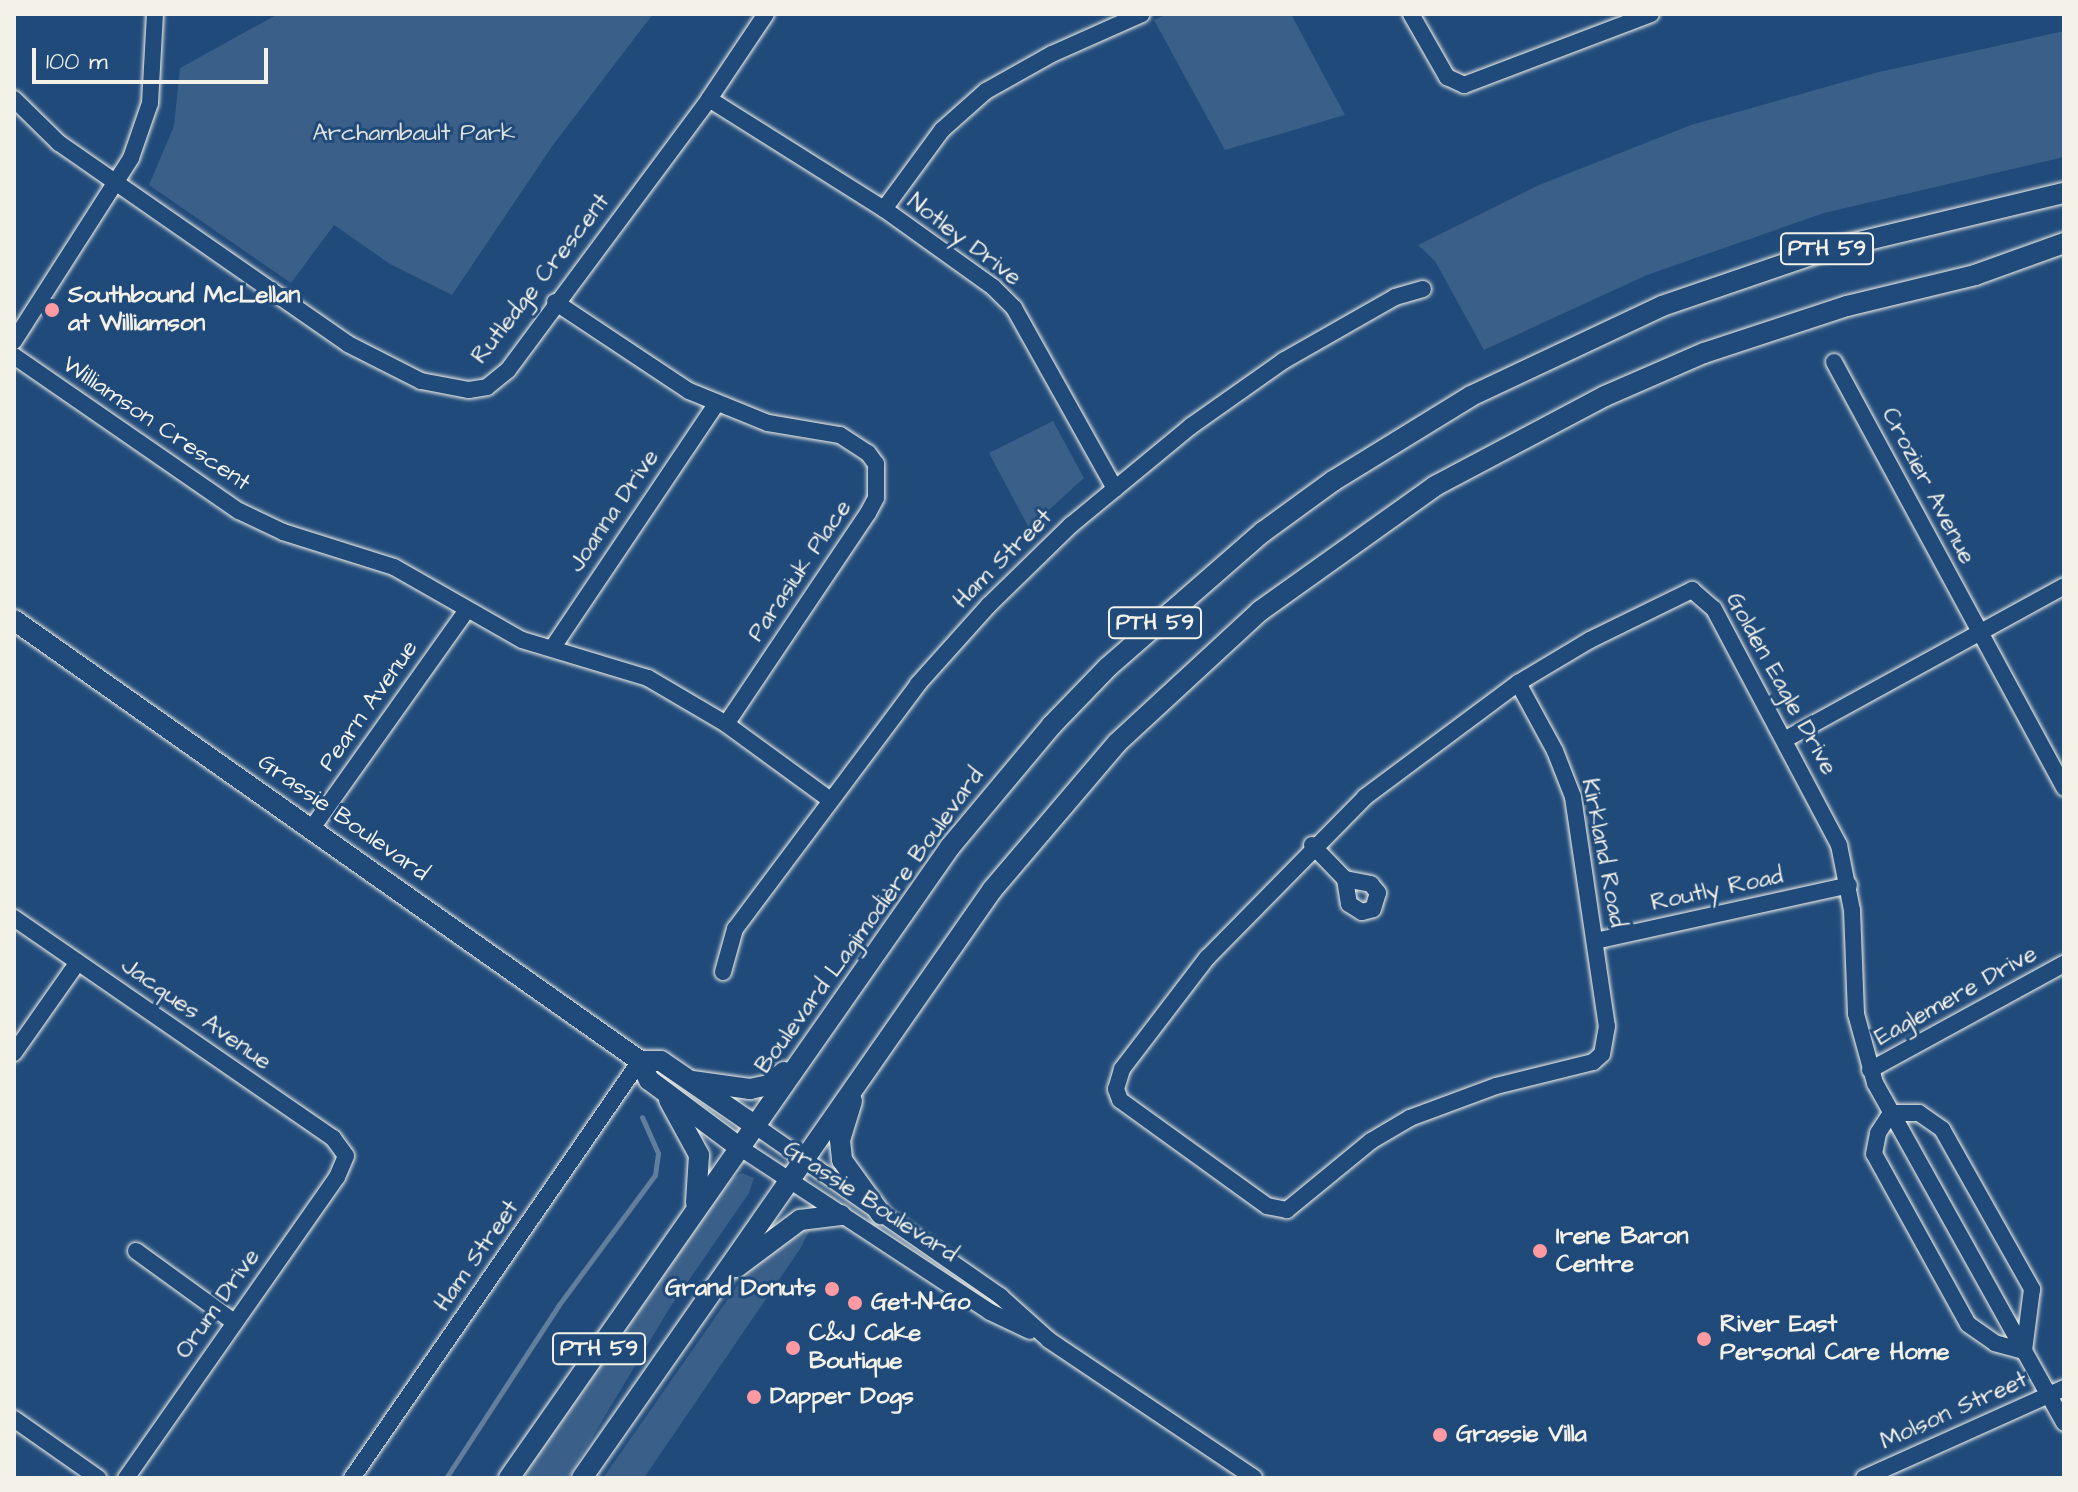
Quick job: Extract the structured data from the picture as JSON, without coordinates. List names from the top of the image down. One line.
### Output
{"streets":{"main road":["PTH 59","Grassie Boulevard","Boulevard Lagimodière Boulevard"],"street":["Notley Drive","Rutledge Crescent","Williamson Crescent","Crozier Avenue","Joanna Drive","Ham Street","Parasiuk Place","Golden Eagle Drive","Pearn Avenue","Kirkland Road","Routly Road","Eaglemere Drive","Jacques Avenue","Orum Drive","Molson Street"]},"crossings":[["Notley Drive","Rutledge Crescent"],["Notley Drive","Ham Street"],["PTH 59","Grassie Boulevard"],["Rutledge Crescent","Parasiuk Place"],["Williamson Crescent","Joanna Drive"],["Williamson Crescent","Ham Street"],["Williamson Crescent","Parasiuk Place"],["Williamson Crescent","Pearn Avenue"],["Joanna Drive","Parasiuk Place"],["Ham Street","Grassie Boulevard"],["Golden Eagle Drive","Kirkland Road"],["Golden Eagle Drive","Routly Road"],["Golden Eagle Drive","Eaglemere Drive"],["Golden Eagle Drive","Molson Street"],["Pearn Avenue","Grassie Boulevard"],["Grassie Boulevard","Boulevard Lagimodière Boulevard"],["Kirkland Road","Routly Road"],["Jacques Avenue","Orum Drive"]],"parks":["Archambault Park"],"places":["Southbound McLellan at Williamson","Irene Baron Centre","Grand Donuts","Get-N-Go","River East Personal Care Home","C&J Cake Boutique","Dapper Dogs","Grassie Villa"],"scale_bar":"100 m"}
